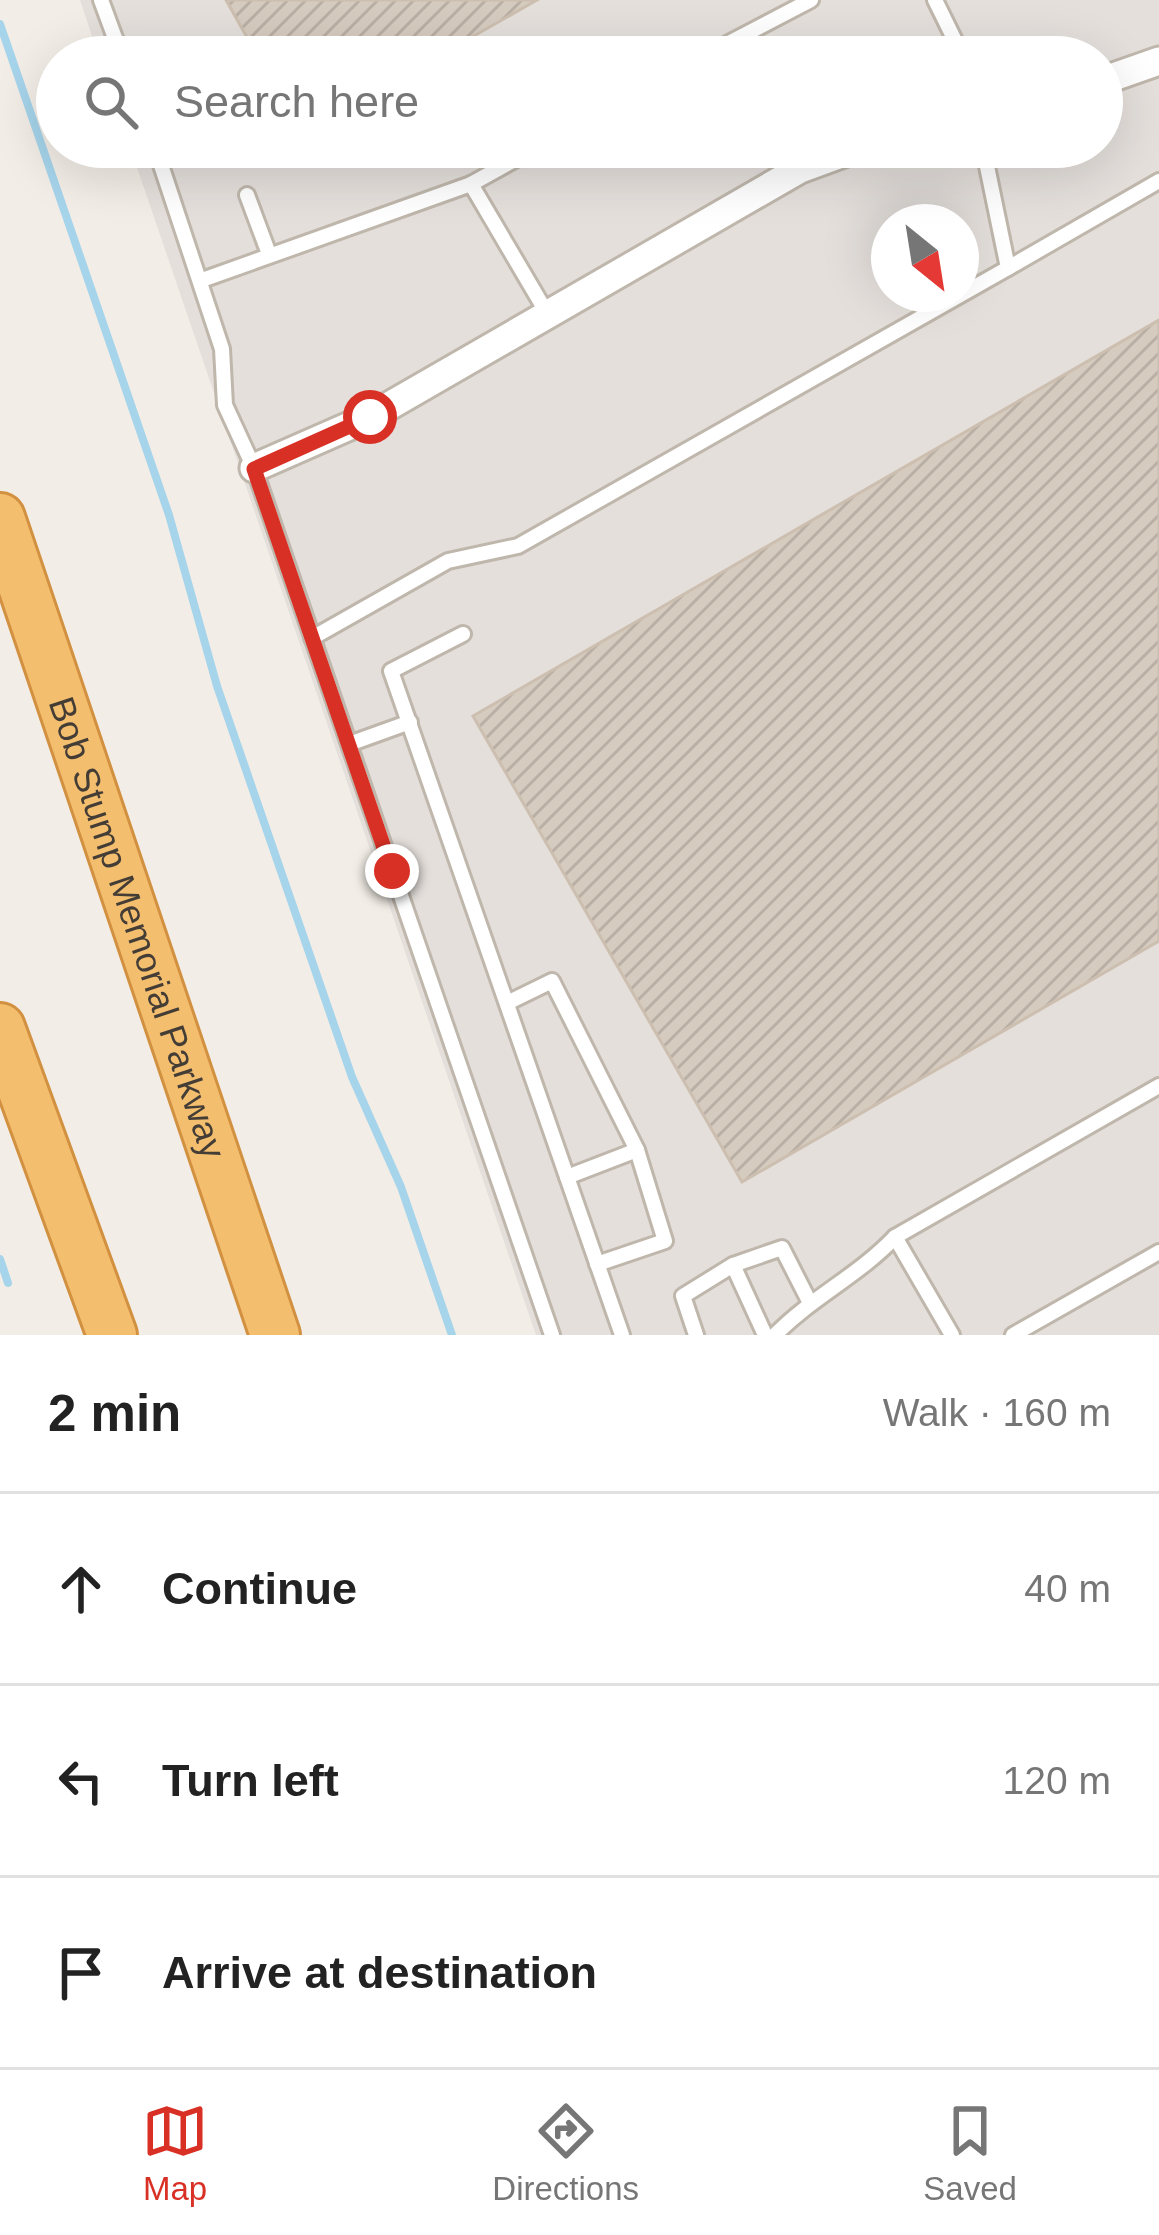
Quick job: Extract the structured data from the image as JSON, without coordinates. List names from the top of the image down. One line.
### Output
{"streets":{"highway":["Bob Stump Memorial Parkway"]},"north":"bottom right","page":{"search":"Search here","heading":["2 min","Walk · 160 m"],"list":[["Continue","40 m"],["Turn left","120 m"],"Arrive at destination"],"nav":["Map","Directions","Saved"]}}
